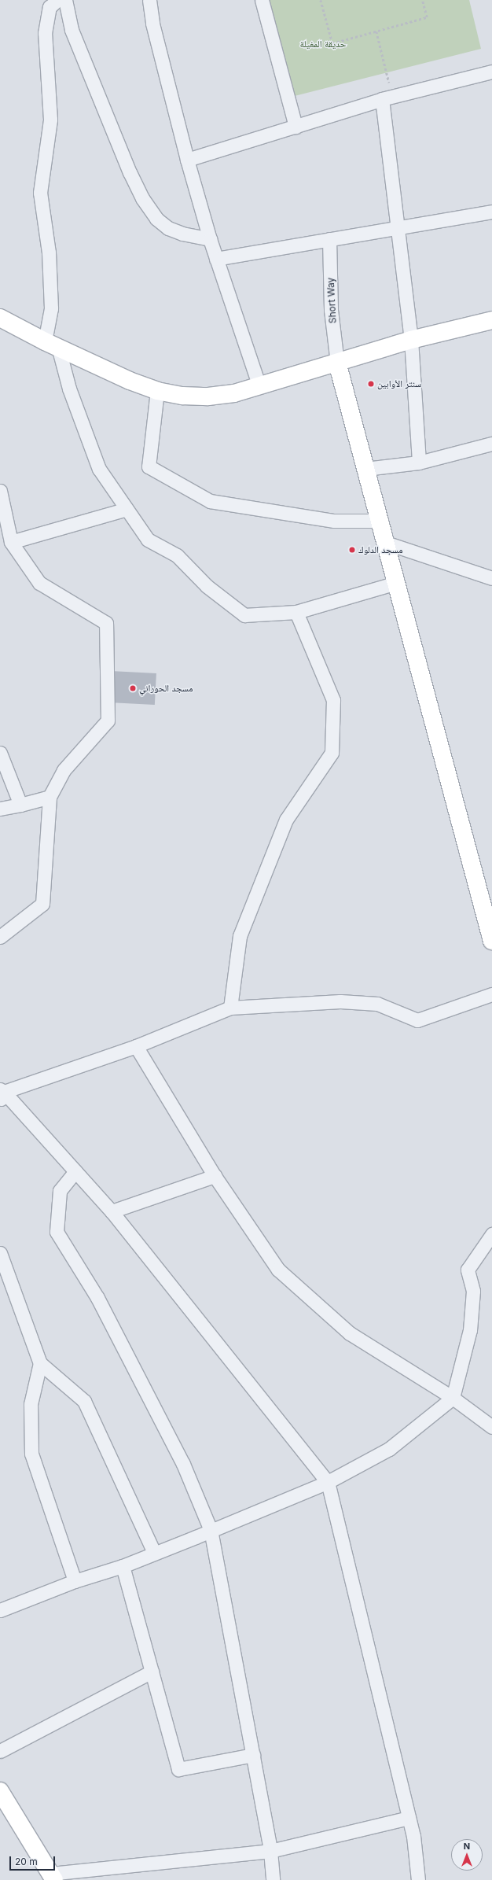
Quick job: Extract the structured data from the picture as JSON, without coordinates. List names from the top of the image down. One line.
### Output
{"streets":{"street":["Short Way"]},"parks":["حديقة المغيلة"],"places":["سنتر الأوابين","مسجد الدلوك","مسجد الحوراني"],"scale_bar":"20 m","north":"top"}
